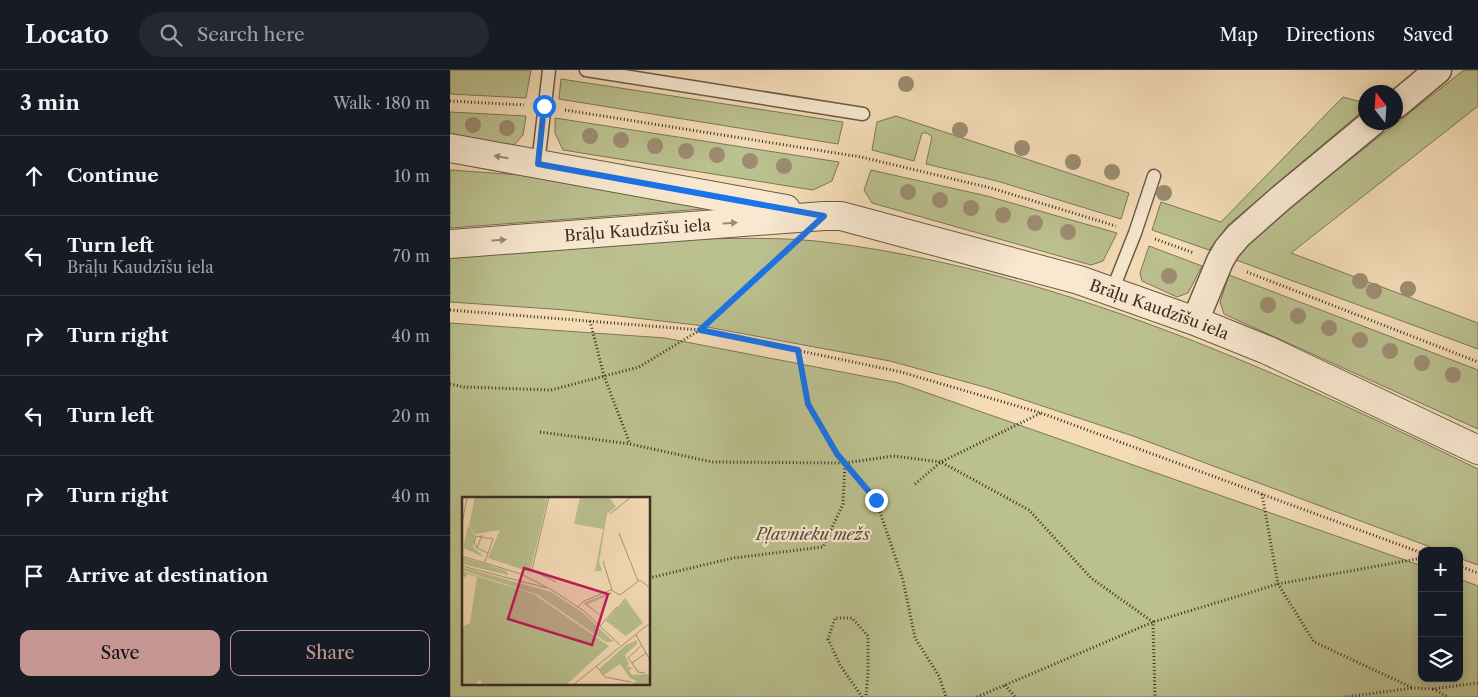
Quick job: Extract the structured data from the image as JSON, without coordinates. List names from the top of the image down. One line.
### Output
{"streets":{"street":["Brāļu Kaudzīšu iela"]},"parks":["Pļavnieku mežs"],"north":"top","page":{"header":"Locato","search":"Search here","nav":["Map","Directions","Saved"],"heading":["3 min","Walk · 180 m"],"list":[["Continue","10 m"],["Turn left","Brāļu Kaudzīšu iela","70 m"],["Turn right","40 m"],["Turn left","20 m"],["Turn right","40 m"],"Arrive at destination"],"map_buttons":["+","−"],"buttons":["Save","Share"]}}
